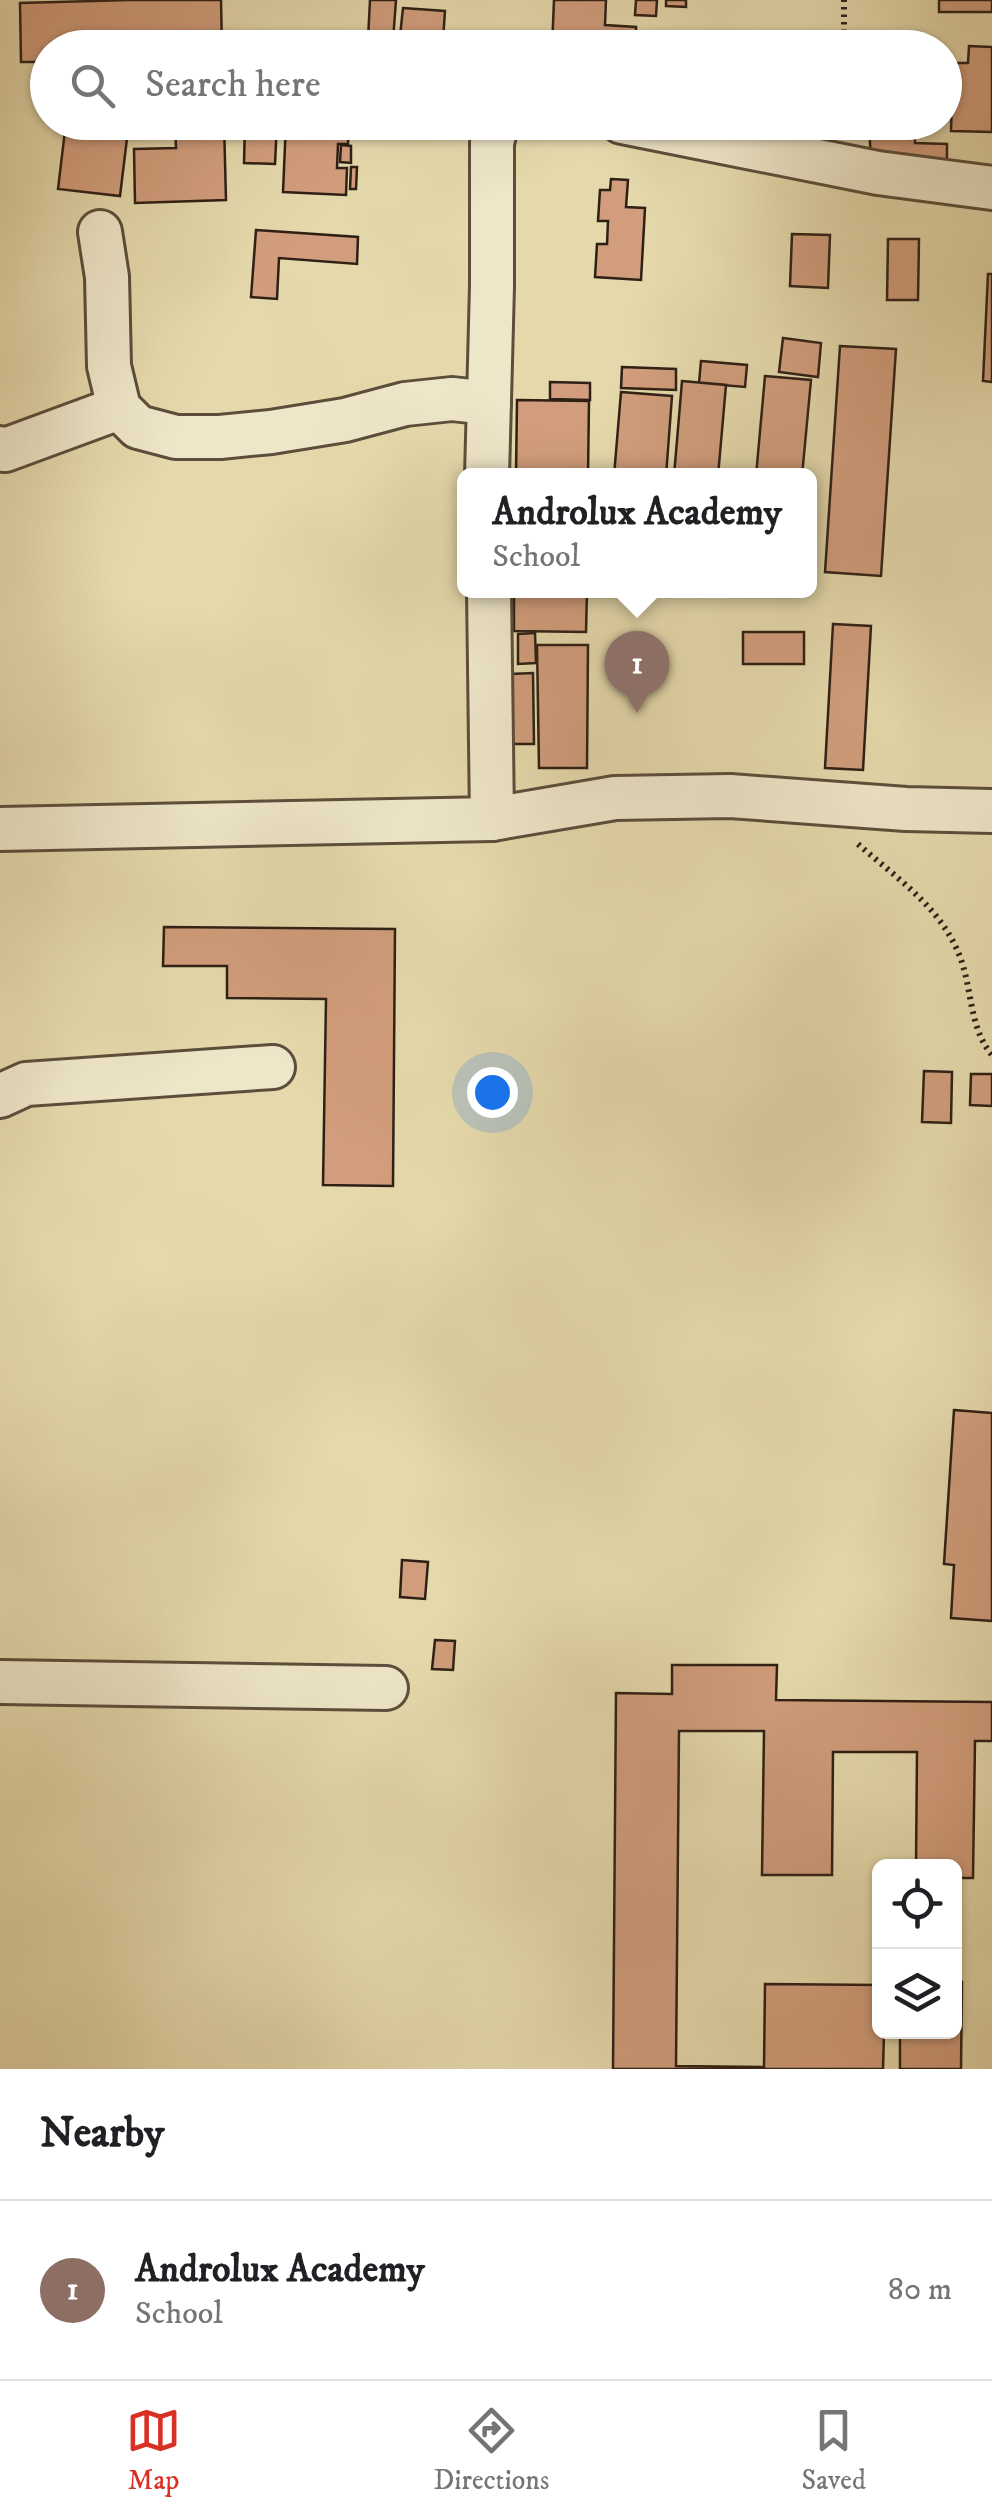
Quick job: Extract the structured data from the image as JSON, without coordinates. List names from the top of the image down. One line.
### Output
{"page":{"search":"Search here","popup":["Androlux Academy","School"],"pins":"1","heading":"Nearby","list":[{"mark":"1","name":"Androlux Academy","note":"School","value":"80 m"}],"nav":["Map","Directions","Saved"]}}
